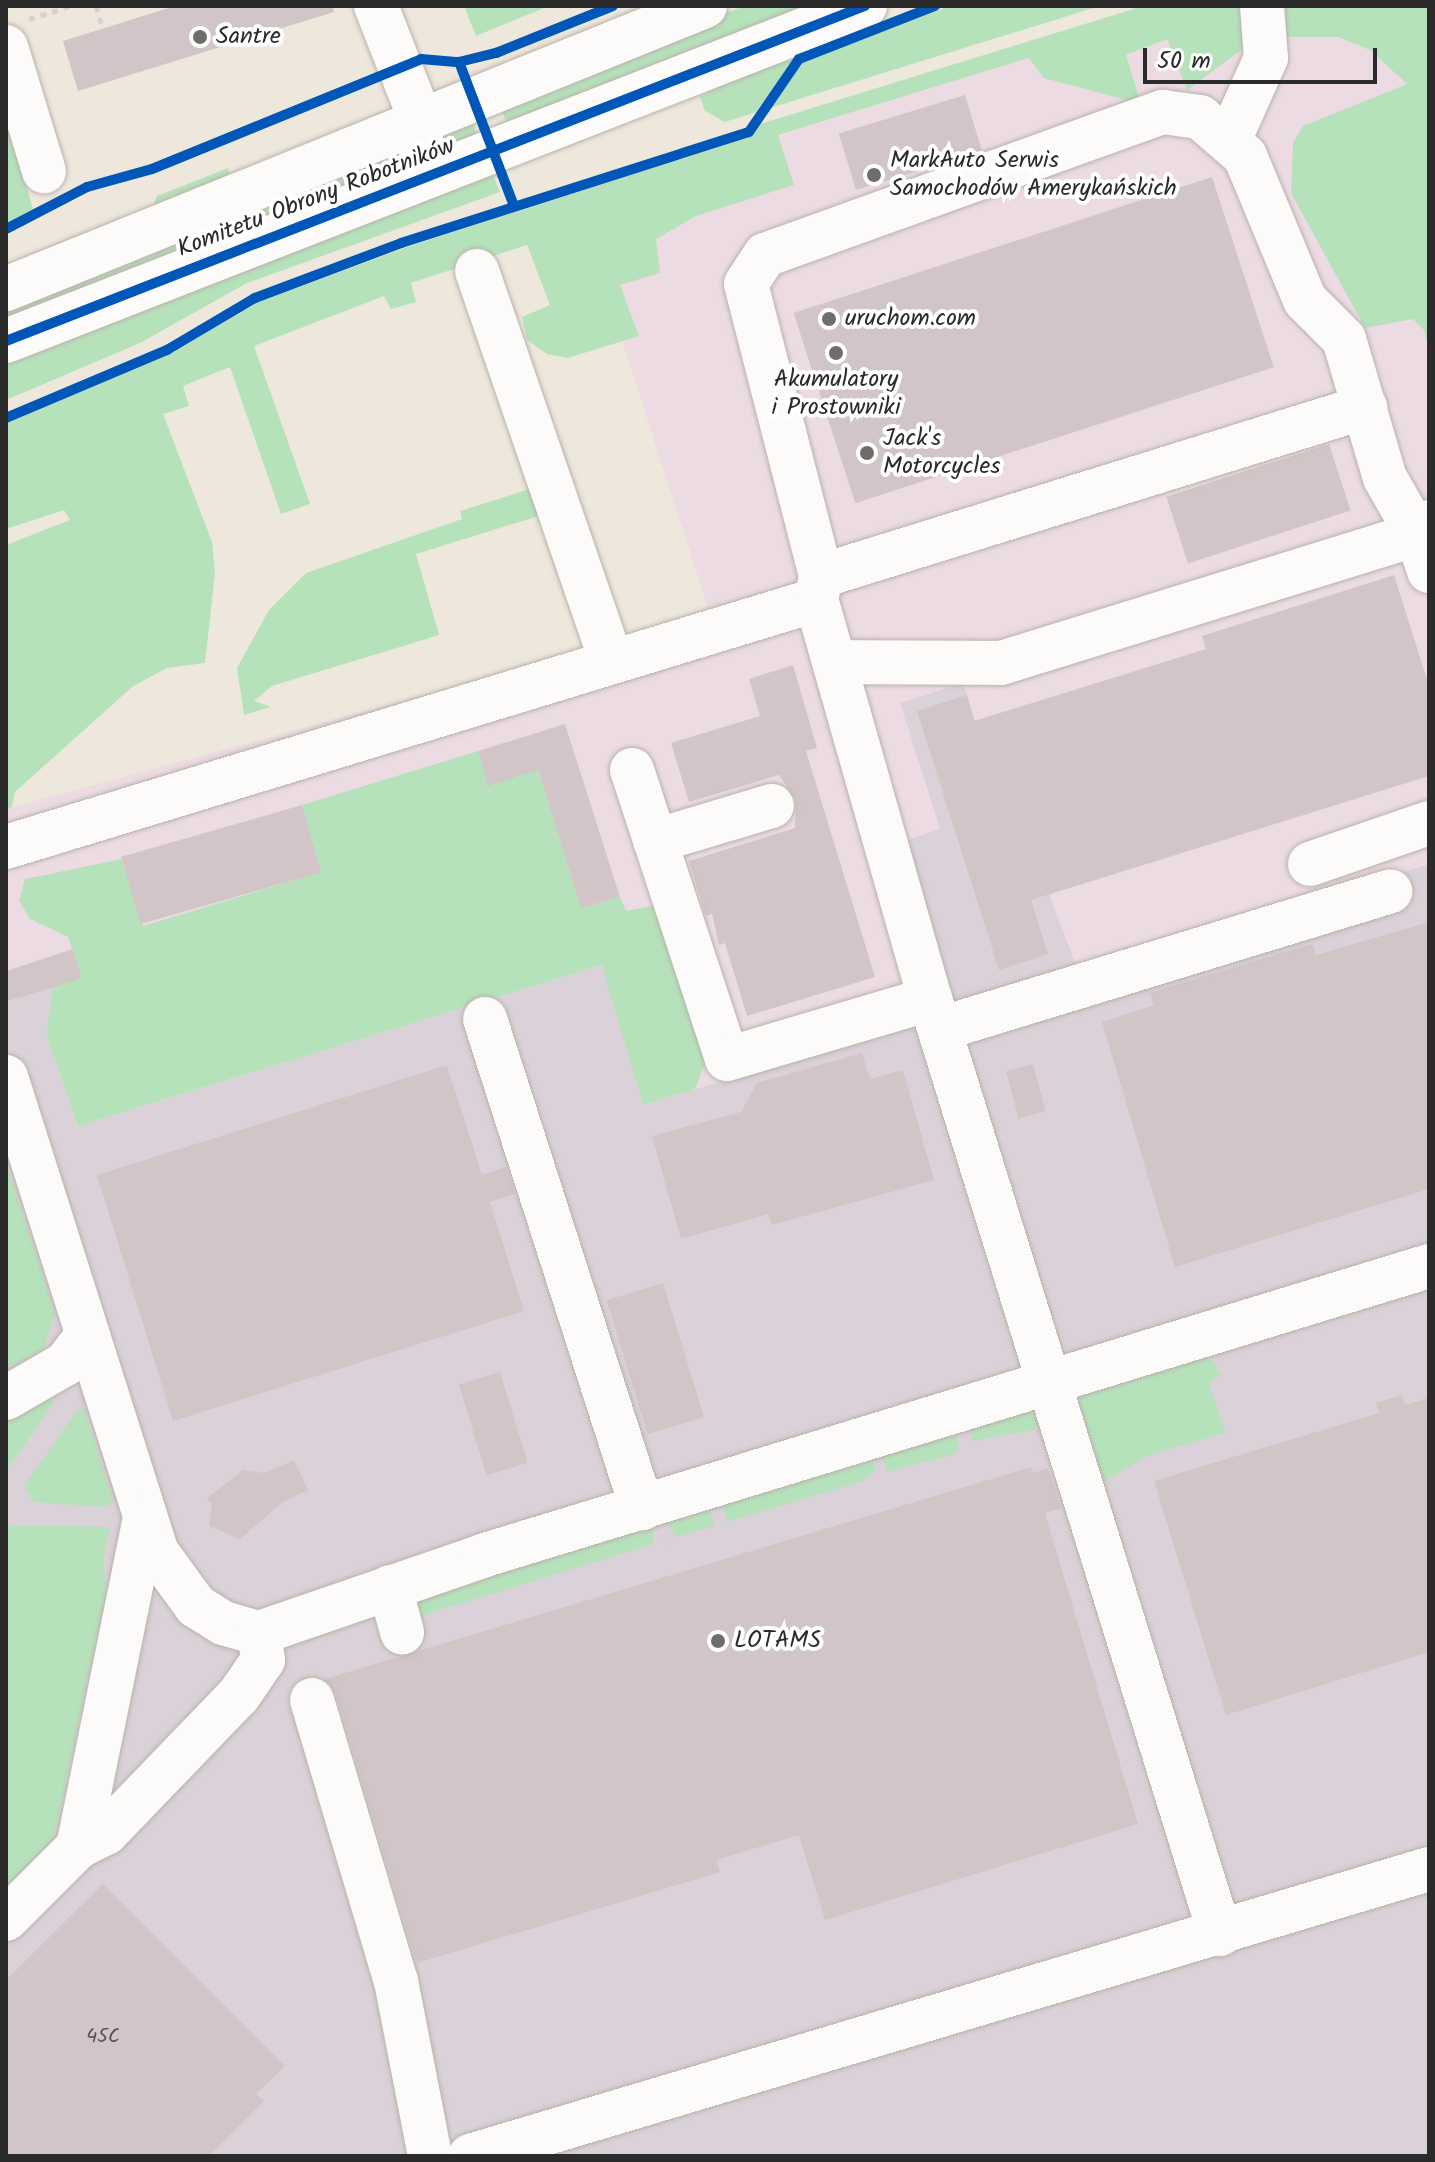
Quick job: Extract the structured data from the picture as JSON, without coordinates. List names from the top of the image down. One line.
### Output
{"streets":{"street":["Komitetu Obrony Robotników"]},"places":["Santre","MarkAuto Serwis Samochodów Amerykańskich","uruchom.com","Akumulatory i Prostowniki","Jack's Motorcycles","LOTAMS"],"house_numbers":["45C"],"scale_bar":"50 m"}
